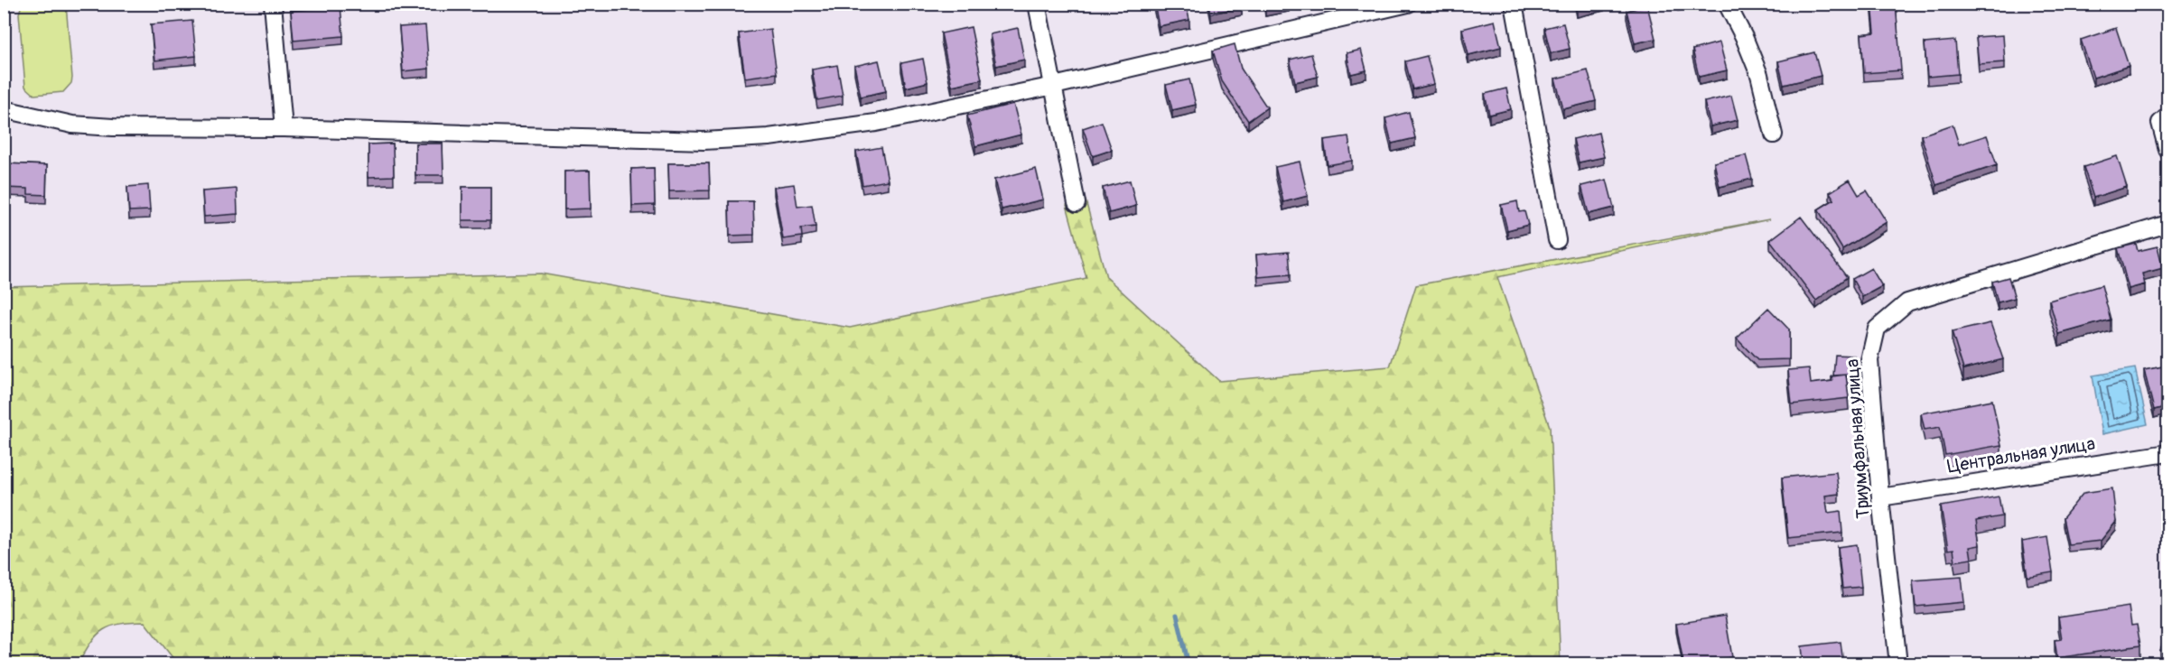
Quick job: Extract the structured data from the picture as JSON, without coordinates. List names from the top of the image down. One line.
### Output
{"streets":{"street":["Триумфальная улица","Центральная улица"]},"crossings":[["Триумфальная улица","Центральная улица"]]}
